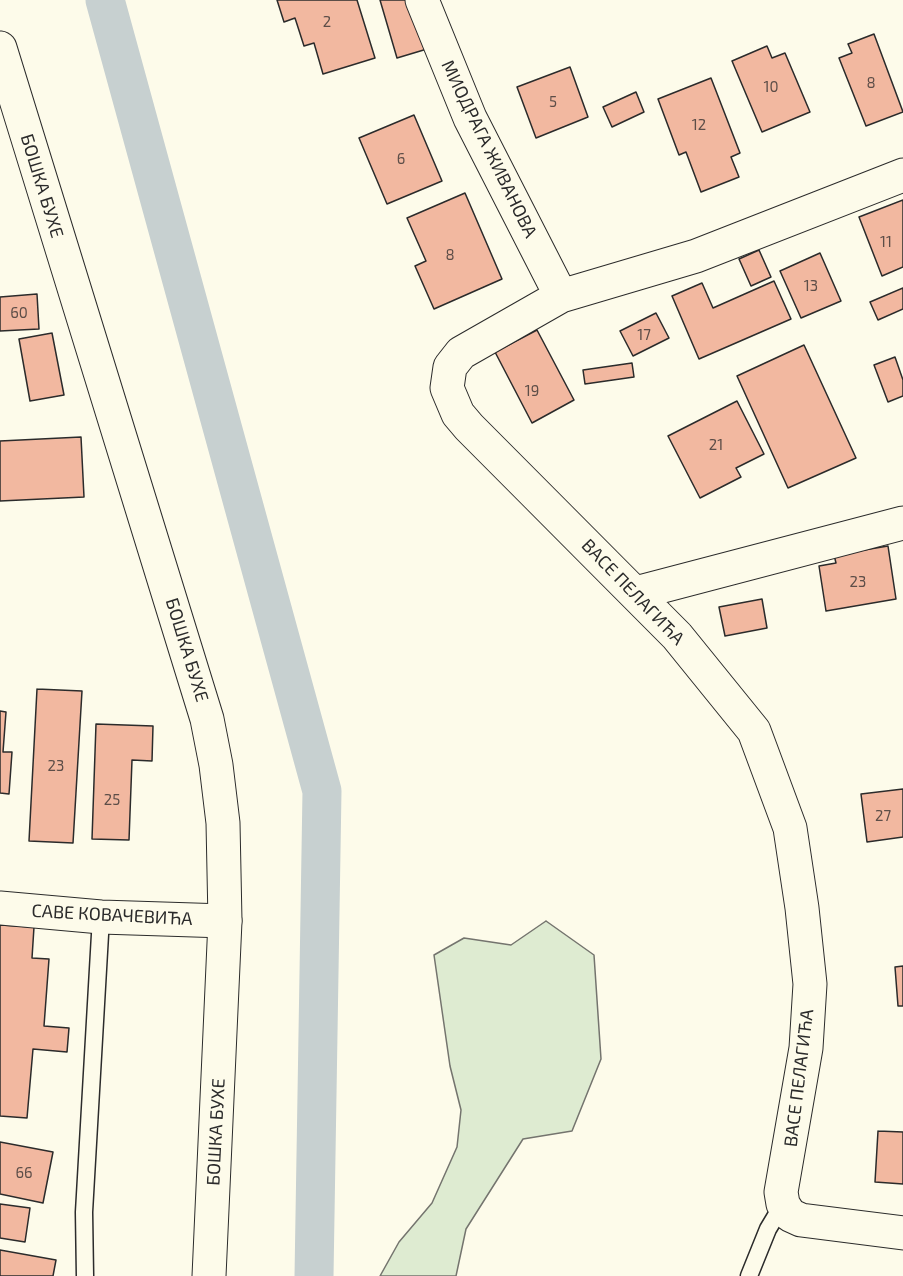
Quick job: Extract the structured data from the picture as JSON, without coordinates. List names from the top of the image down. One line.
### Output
{"streets":{"street":["МИОДРАГА ЖИВАНОВА","БОШКА БУХЕ","ВАСЕ ПЕЛАГИЋА","САВЕ КОВАЧЕВИЋА"]},"crossings":[["МИОДРАГА ЖИВАНОВА","ВАСЕ ПЕЛАГИЋА"],["БОШКА БУХЕ","САВЕ КОВАЧЕВИЋА"]],"house_numbers":["2","8","10","5","12","6","11","8","13","60","17","19","21","23","23","25","27","66"]}
